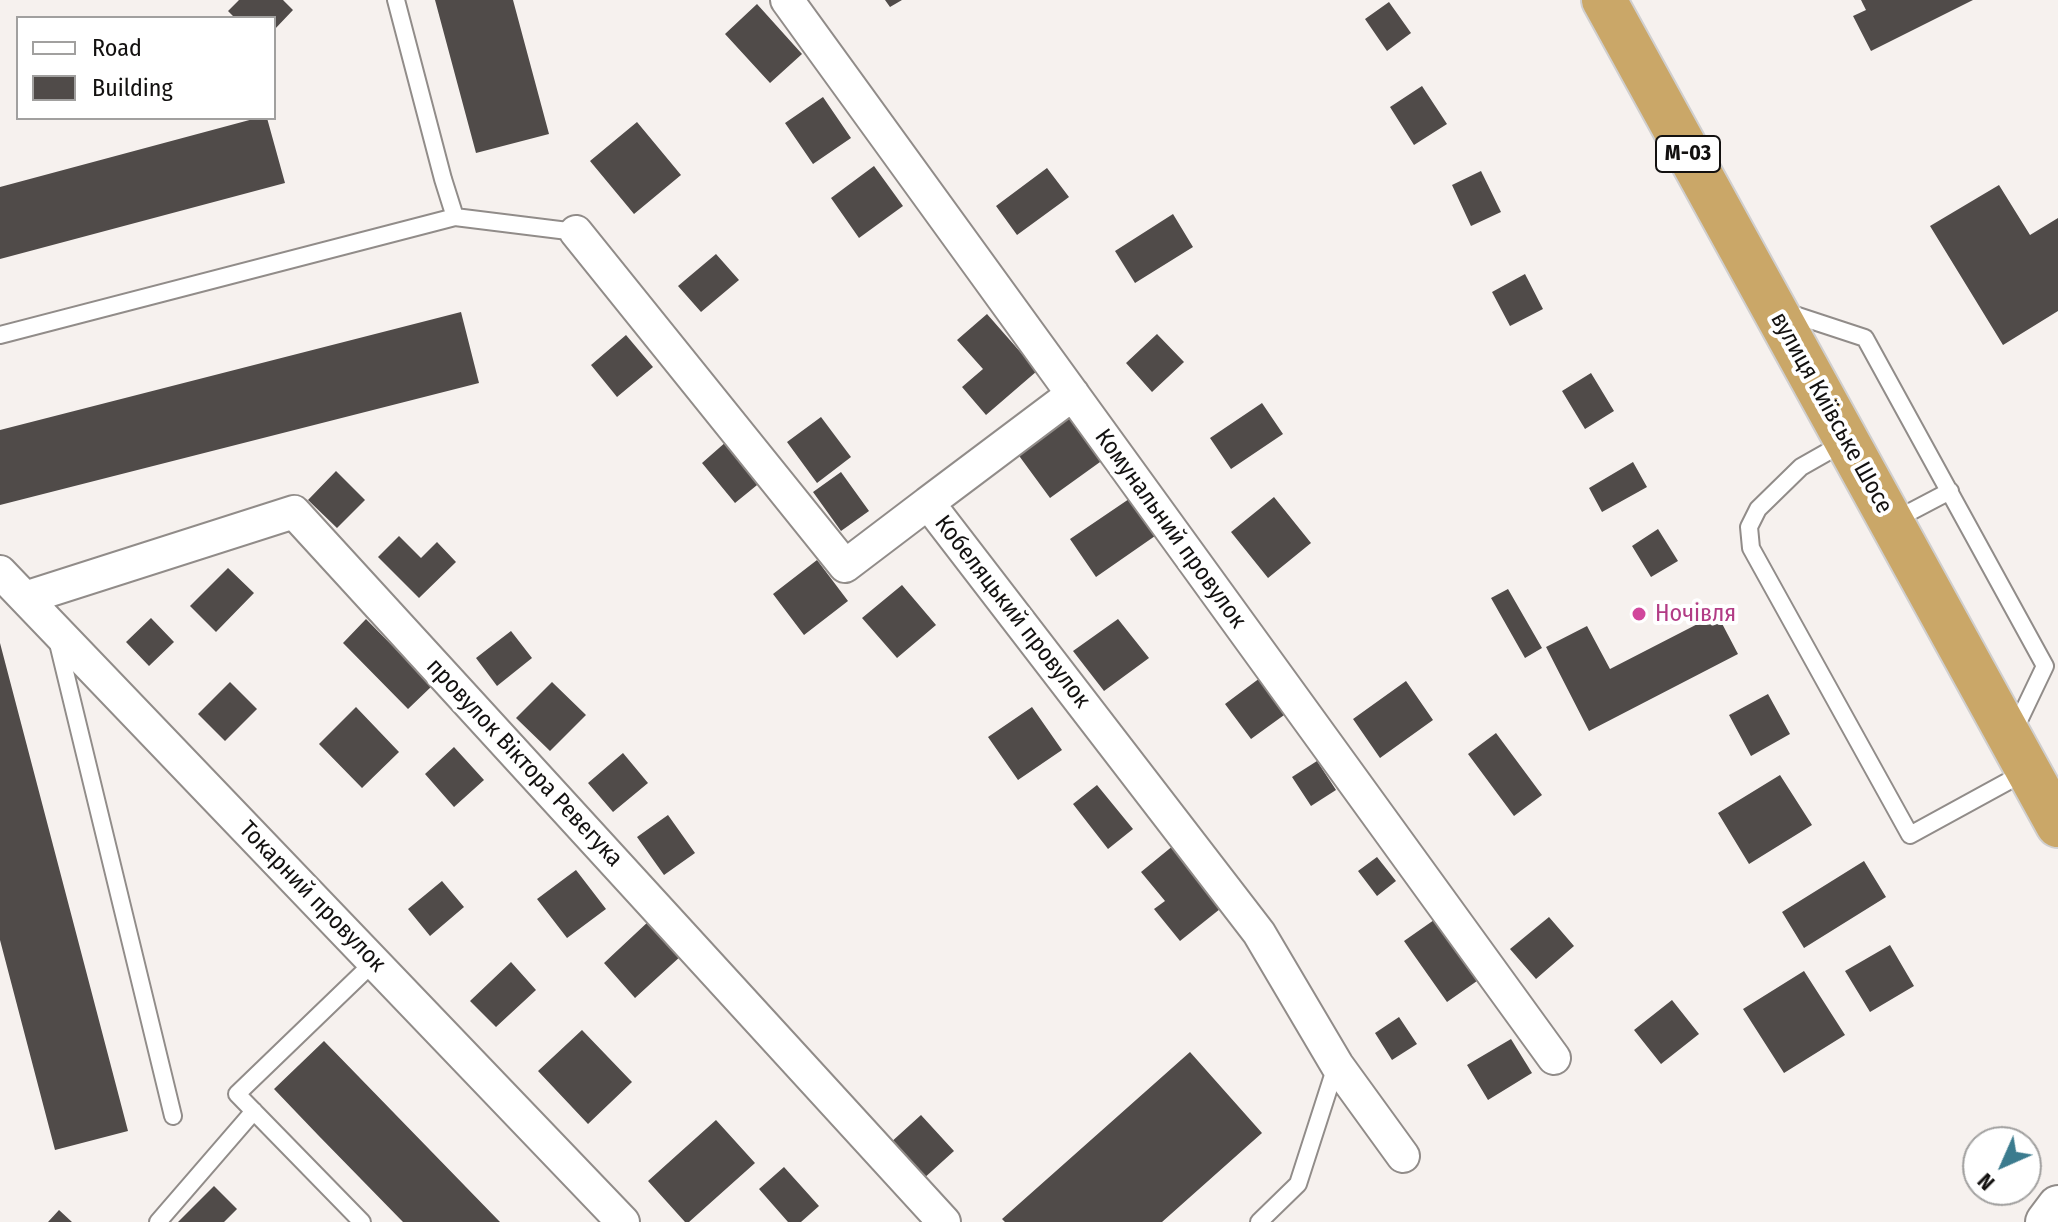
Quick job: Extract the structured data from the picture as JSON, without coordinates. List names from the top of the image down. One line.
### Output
{"streets":{"highway":["М-03","вулиця Київське Шосе"],"street":["Комунальний провулок","Кобеляцький провулок","провулок Віктора Ревегука","Токарний провулок"]},"crossings":[["провулок Віктора Ревегука","Токарний провулок"]],"places":["Ночівля"],"legend":["Road","Building"],"north":"bottom left"}
